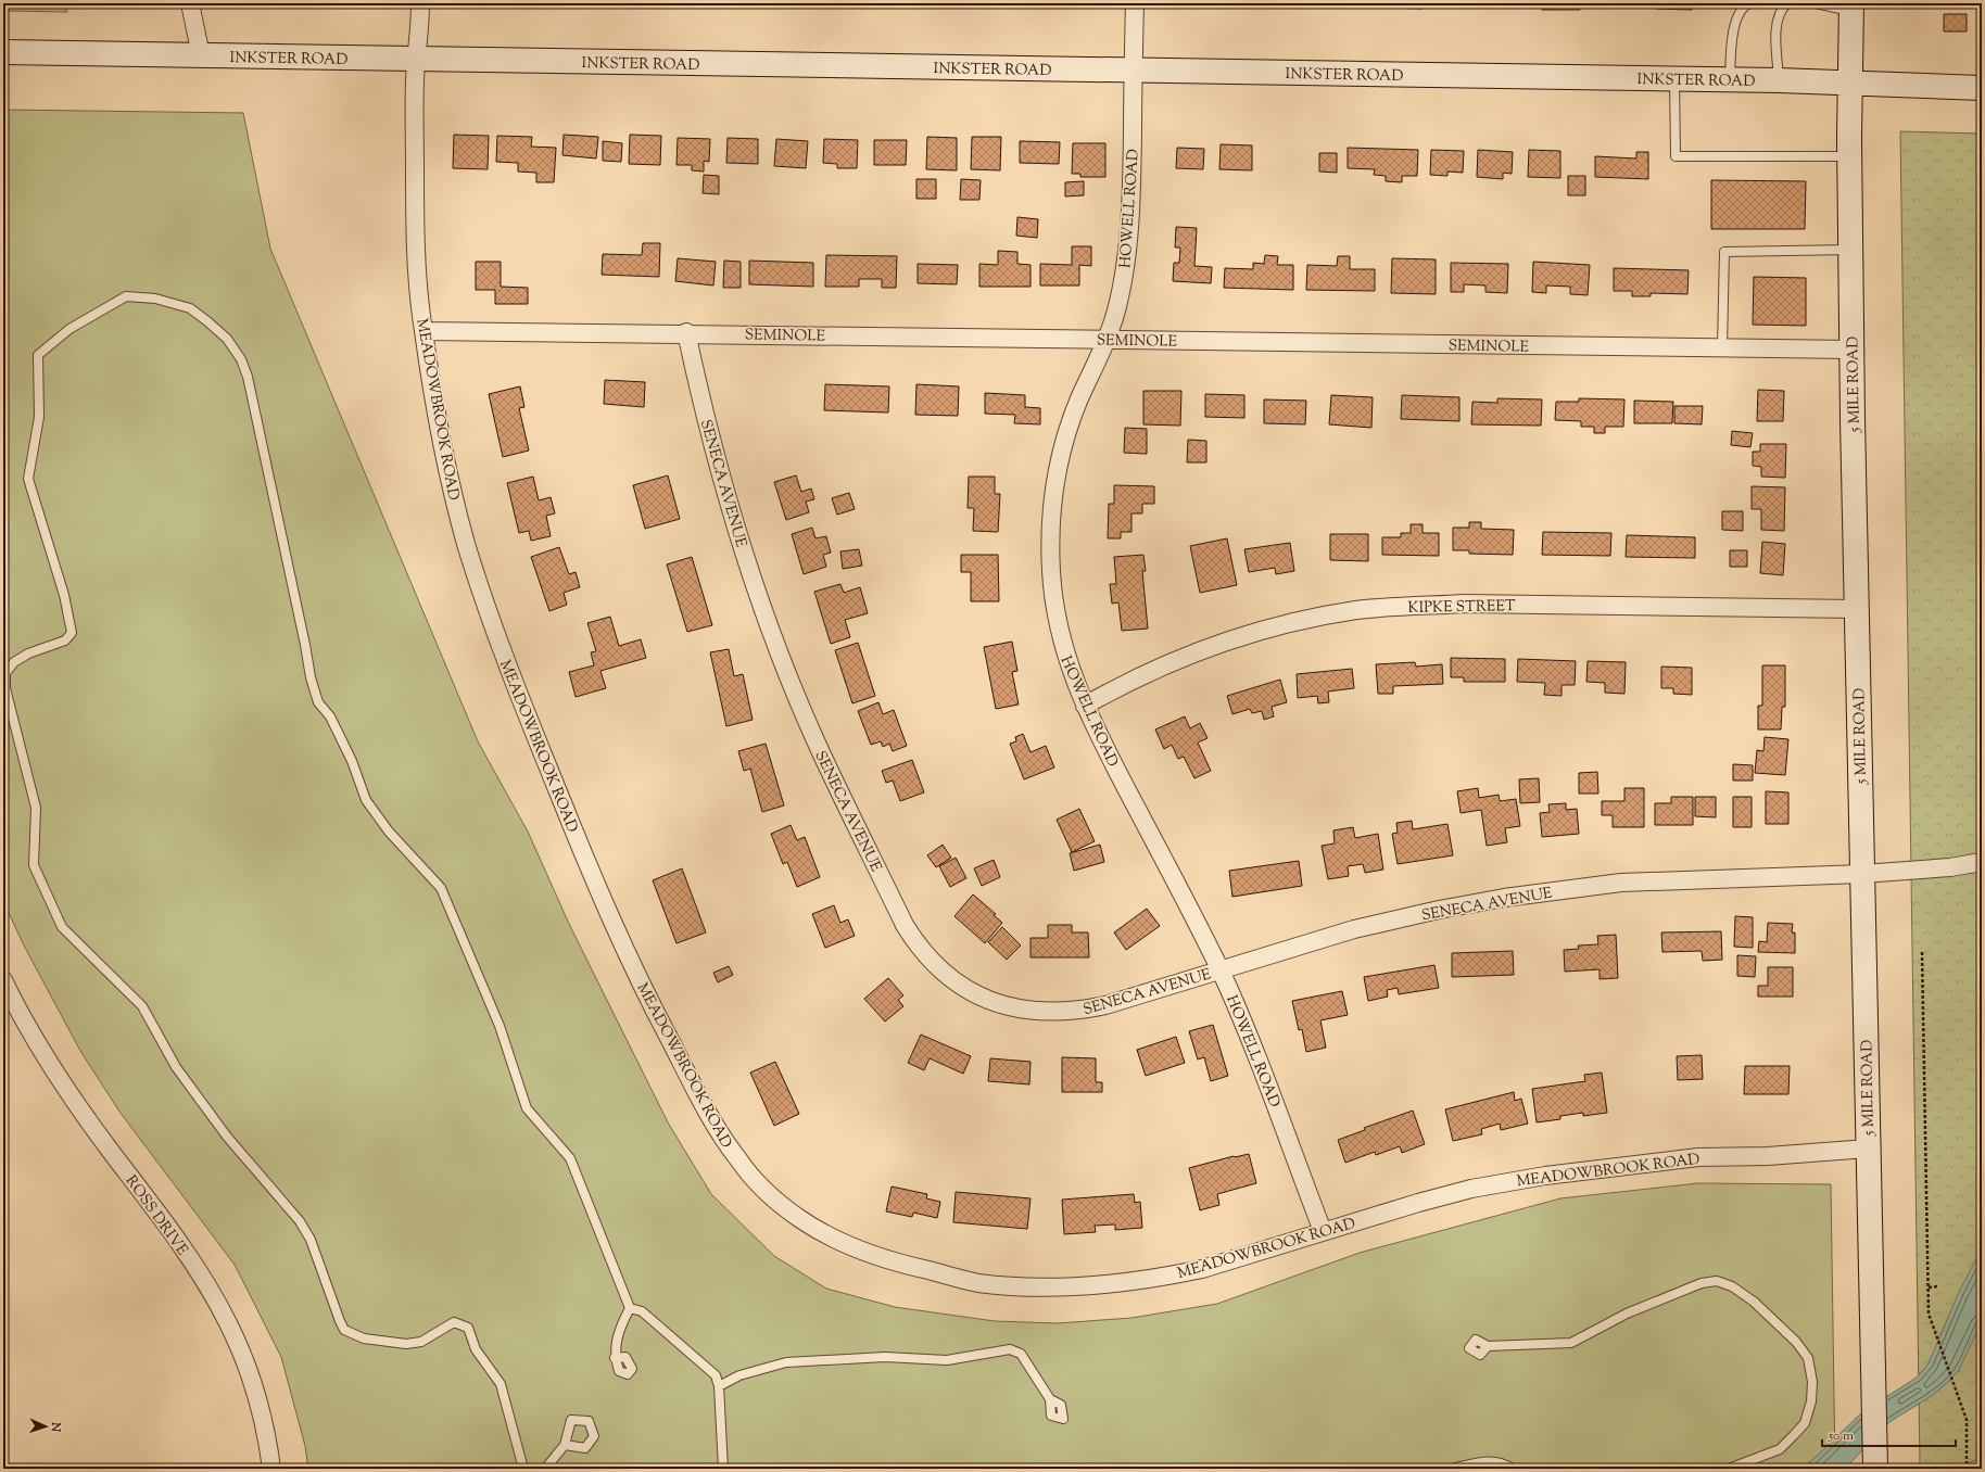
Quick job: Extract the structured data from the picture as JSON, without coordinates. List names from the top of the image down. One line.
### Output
{"streets":{"main road":["INKSTER ROAD","5 MILE ROAD"],"street":["HOWELL ROAD","SEMINOLE","MEADOWBROOK ROAD","SENECA AVENUE","KIPKE STREET","ROSS DRIVE"]},"crossings":[["INKSTER ROAD","HOWELL ROAD"],["INKSTER ROAD","5 MILE ROAD"],["INKSTER ROAD","MEADOWBROOK ROAD"],["HOWELL ROAD","SEMINOLE"],["HOWELL ROAD","MEADOWBROOK ROAD"],["HOWELL ROAD","SENECA AVENUE"],["HOWELL ROAD","KIPKE STREET"],["SEMINOLE","5 MILE ROAD"],["SEMINOLE","MEADOWBROOK ROAD"],["SEMINOLE","SENECA AVENUE"],["5 MILE ROAD","MEADOWBROOK ROAD"],["5 MILE ROAD","SENECA AVENUE"],["5 MILE ROAD","KIPKE STREET"]],"scale_bar":"50 m","north":"right"}
